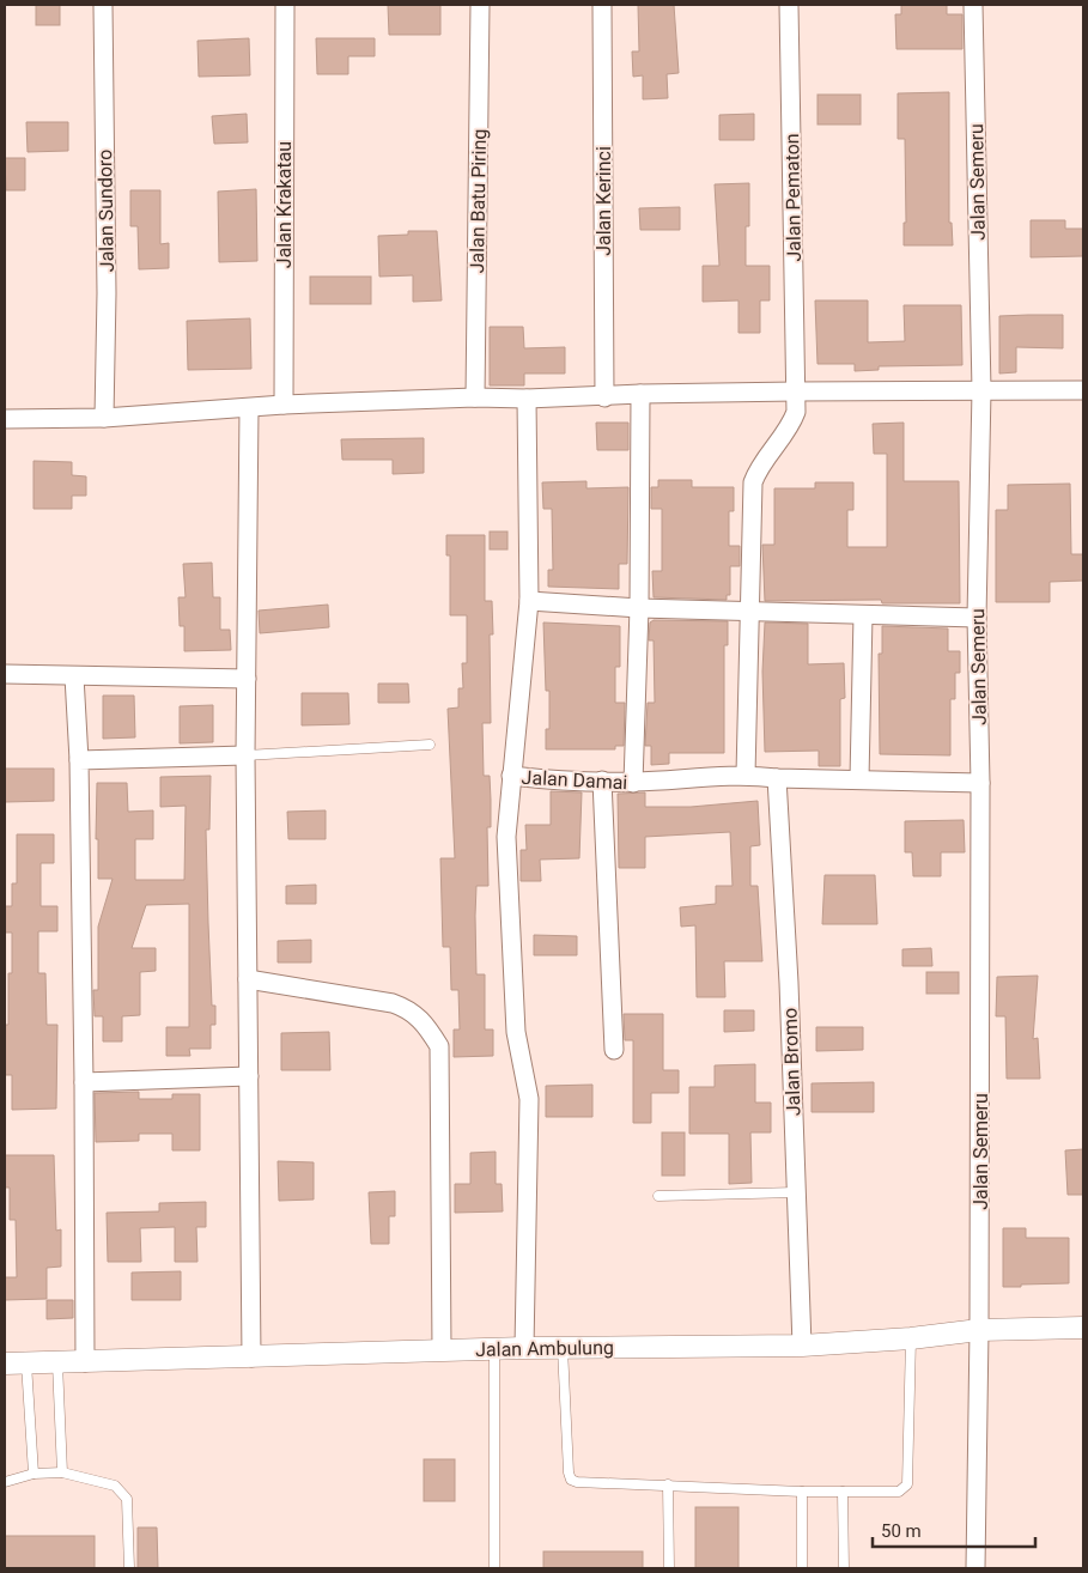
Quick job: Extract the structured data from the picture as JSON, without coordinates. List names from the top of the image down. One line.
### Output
{"streets":{"street":["Jalan Semeru","Jalan Pematon","Jalan Batu Piring","Jalan Kerinci","Jalan Krakatau","Jalan Sundoro","Jalan Damai","Jalan Bromo","Jalan Ambulung"]},"crossings":[["Jalan Semeru","Jalan Damai"],["Jalan Semeru","Jalan Ambulung"],["Jalan Pematon","Jalan Damai"],["Jalan Damai","Jalan Bromo"],["Jalan Bromo","Jalan Ambulung"]],"scale_bar":"50 m"}
